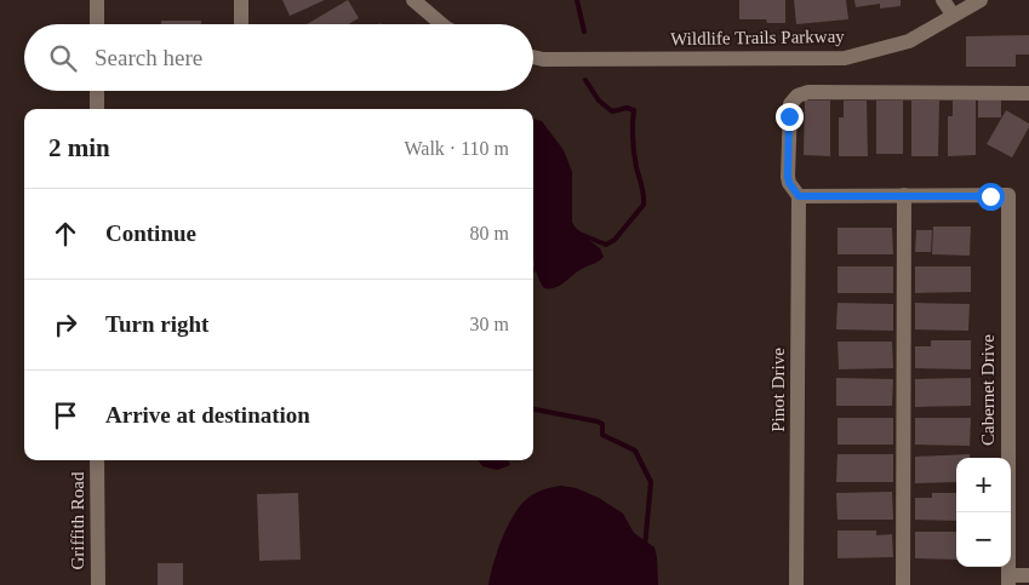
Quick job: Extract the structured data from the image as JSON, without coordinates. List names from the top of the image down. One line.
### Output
{"streets":{"street":["Wildlife Trails Parkway","Pinot Drive","Cabernet Drive","Griffith Road"]},"page":{"search":"Search here","heading":["2 min","Walk · 110 m"],"list":[["Continue","80 m"],["Turn right","30 m"],"Arrive at destination"],"map_buttons":["+","−"]}}
